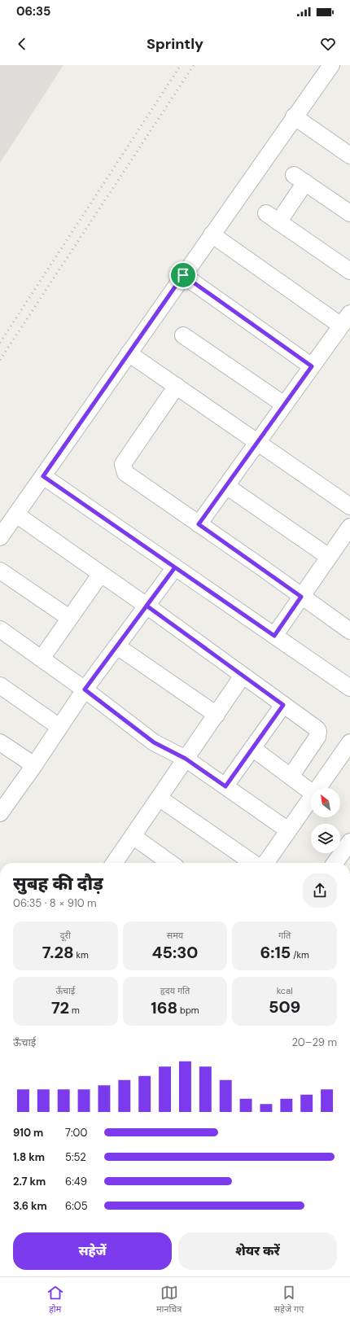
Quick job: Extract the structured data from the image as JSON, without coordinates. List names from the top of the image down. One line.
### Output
{"north":"top left","page":{"status":"06:35","header":"Sprintly","heading":["सुबह की दौड़","06:35 · 8 × 910 m"],"stats":[["दूरी","7.28 km"],["समय","45:30"],["गति","6:15 /km"],["ऊँचाई","72 m"],["हृदय गति","168 bpm"],["kcal","509"]],"chart":["ऊँचाई","20–29 m"],"list":[{"name":"910 m","note":"7:00"},{"name":"1.8 km","note":"5:52"},{"name":"2.7 km","note":"6:49"},{"name":"3.6 km","note":"6:05"}],"buttons":["सहेजें","शेयर करें"],"tabs":["होम","मानचित्र","सहेजे गए"]}}
